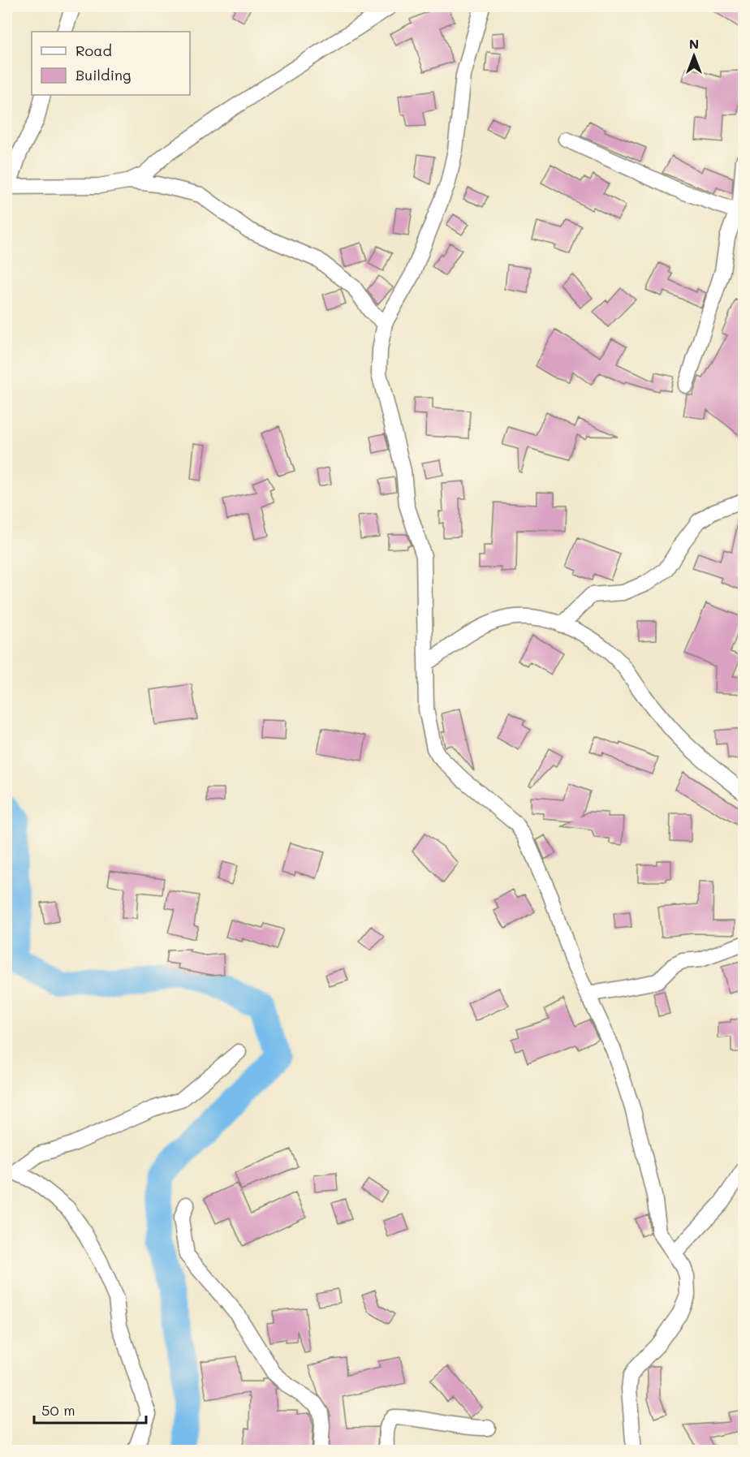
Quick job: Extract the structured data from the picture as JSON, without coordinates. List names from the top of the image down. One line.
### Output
{"legend":["Road","Building"],"scale_bar":"50 m","north":"top"}
